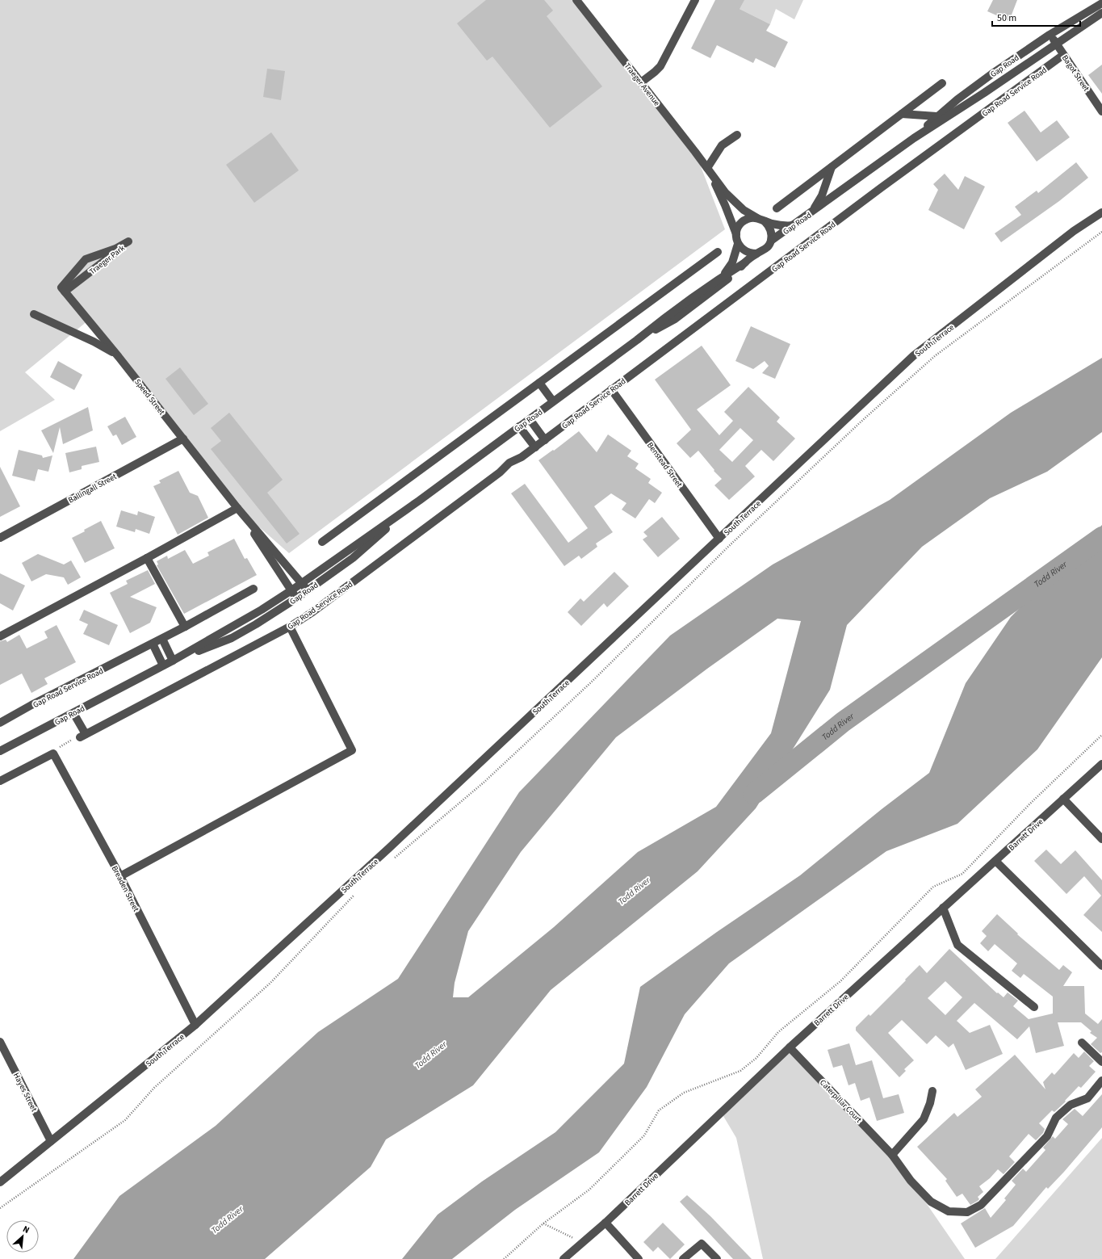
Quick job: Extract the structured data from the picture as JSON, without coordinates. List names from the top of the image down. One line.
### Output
{"streets":{"street":["Gap Road","Bagot Street","Traeger Avenue","Gap Road Service Road","Traeger Park","South Terrace","Speed Street","Benstead Street","Ballingall Street","Barrett Drive","Breaden Street","Hayes Street","Caterpillar Court"]},"crossings":[["Gap Road","Bagot Street"],["Gap Road","Traeger Avenue"],["Gap Road","Speed Street"],["Bagot Street","Gap Road Service Road"],["Gap Road Service Road","Benstead Street"],["Traeger Park","Speed Street"],["South Terrace","Benstead Street"],["South Terrace","Breaden Street"],["South Terrace","Hayes Street"],["Speed Street","Ballingall Street"],["Barrett Drive","Caterpillar Court"]],"water":["Todd River"],"scale_bar":"50 m","north":"top right"}
